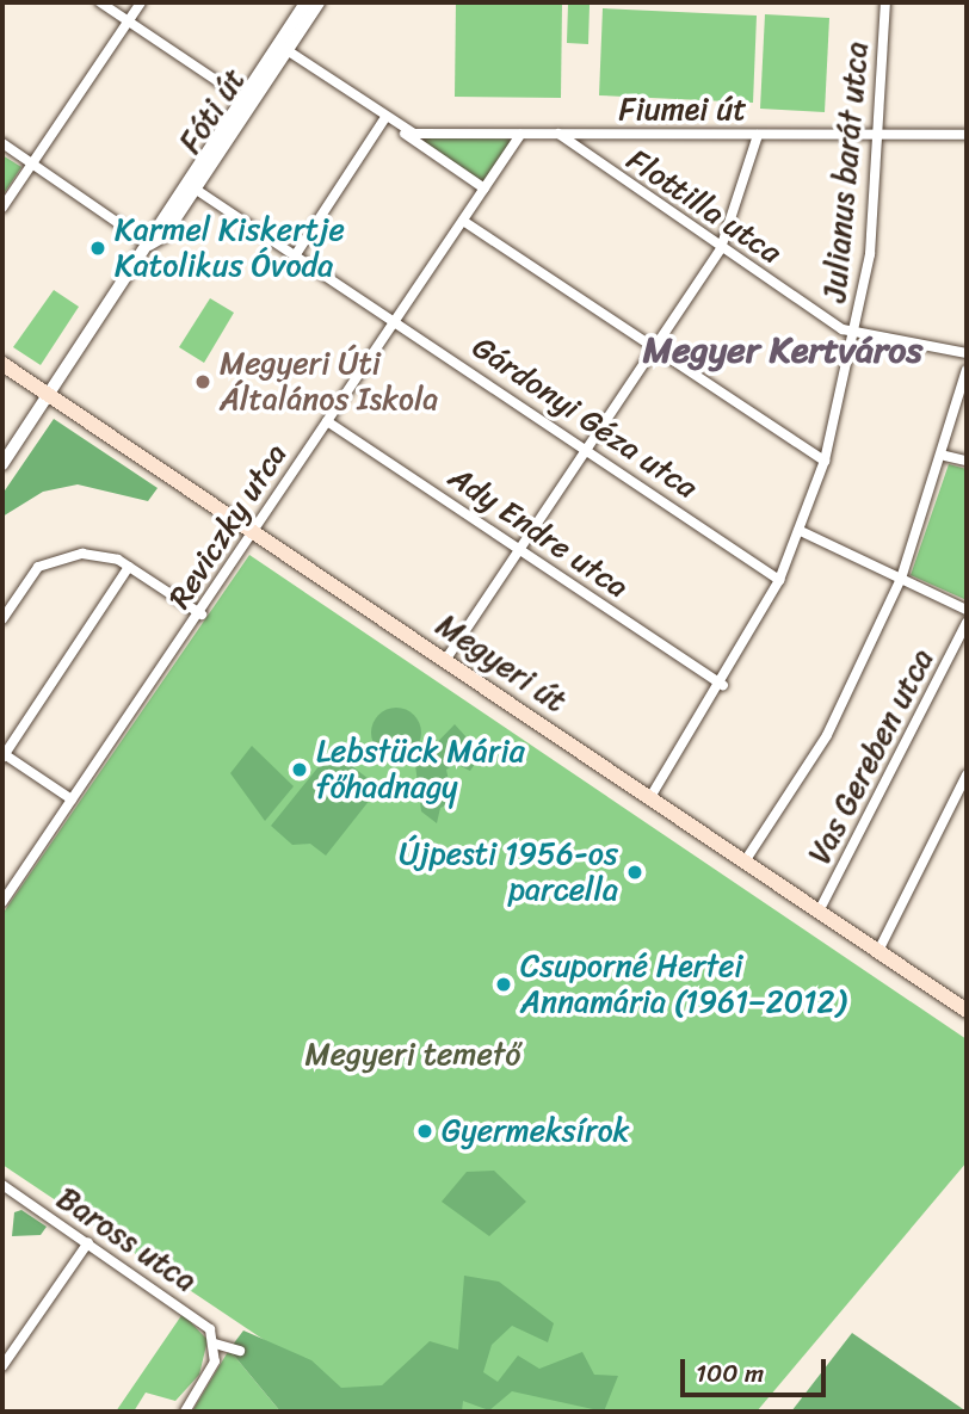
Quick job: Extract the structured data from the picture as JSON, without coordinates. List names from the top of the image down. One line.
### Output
{"streets":{"main road":["Megyeri út"],"street":["Fiumei út","Fóti út","Julianus barát utca","Flottilla utca","Gárdonyi Géza utca","Reviczky utca","Ady Endre utca","Vas Gereben utca","Baross utca"]},"crossings":[["Fiumei út","Julianus barát utca"],["Fiumei út","Flottilla utca"],["Fiumei út","Reviczky utca"],["Fóti út","Gárdonyi Géza utca"],["Fóti út","Megyeri út"],["Julianus barát utca","Flottilla utca"],["Julianus barát utca","Gárdonyi Géza utca"],["Julianus barát utca","Ady Endre utca"],["Julianus barát utca","Megyeri út"],["Gárdonyi Géza utca","Reviczky utca"],["Reviczky utca","Ady Endre utca"],["Reviczky utca","Megyeri út"],["Megyeri út","Vas Gereben utca"]],"districts":["Megyer Kertváros"],"parks":["Megyeri temető"],"places":["Karmel Kiskertje Katolikus Óvoda","Megyeri Úti Általános Iskola","Lebstück Mária főhadnagy","Újpesti 1956-os parcella","Csuporné Hertei Annamária (1961–2012)","Gyermeksírok"],"scale_bar":"100 m"}
